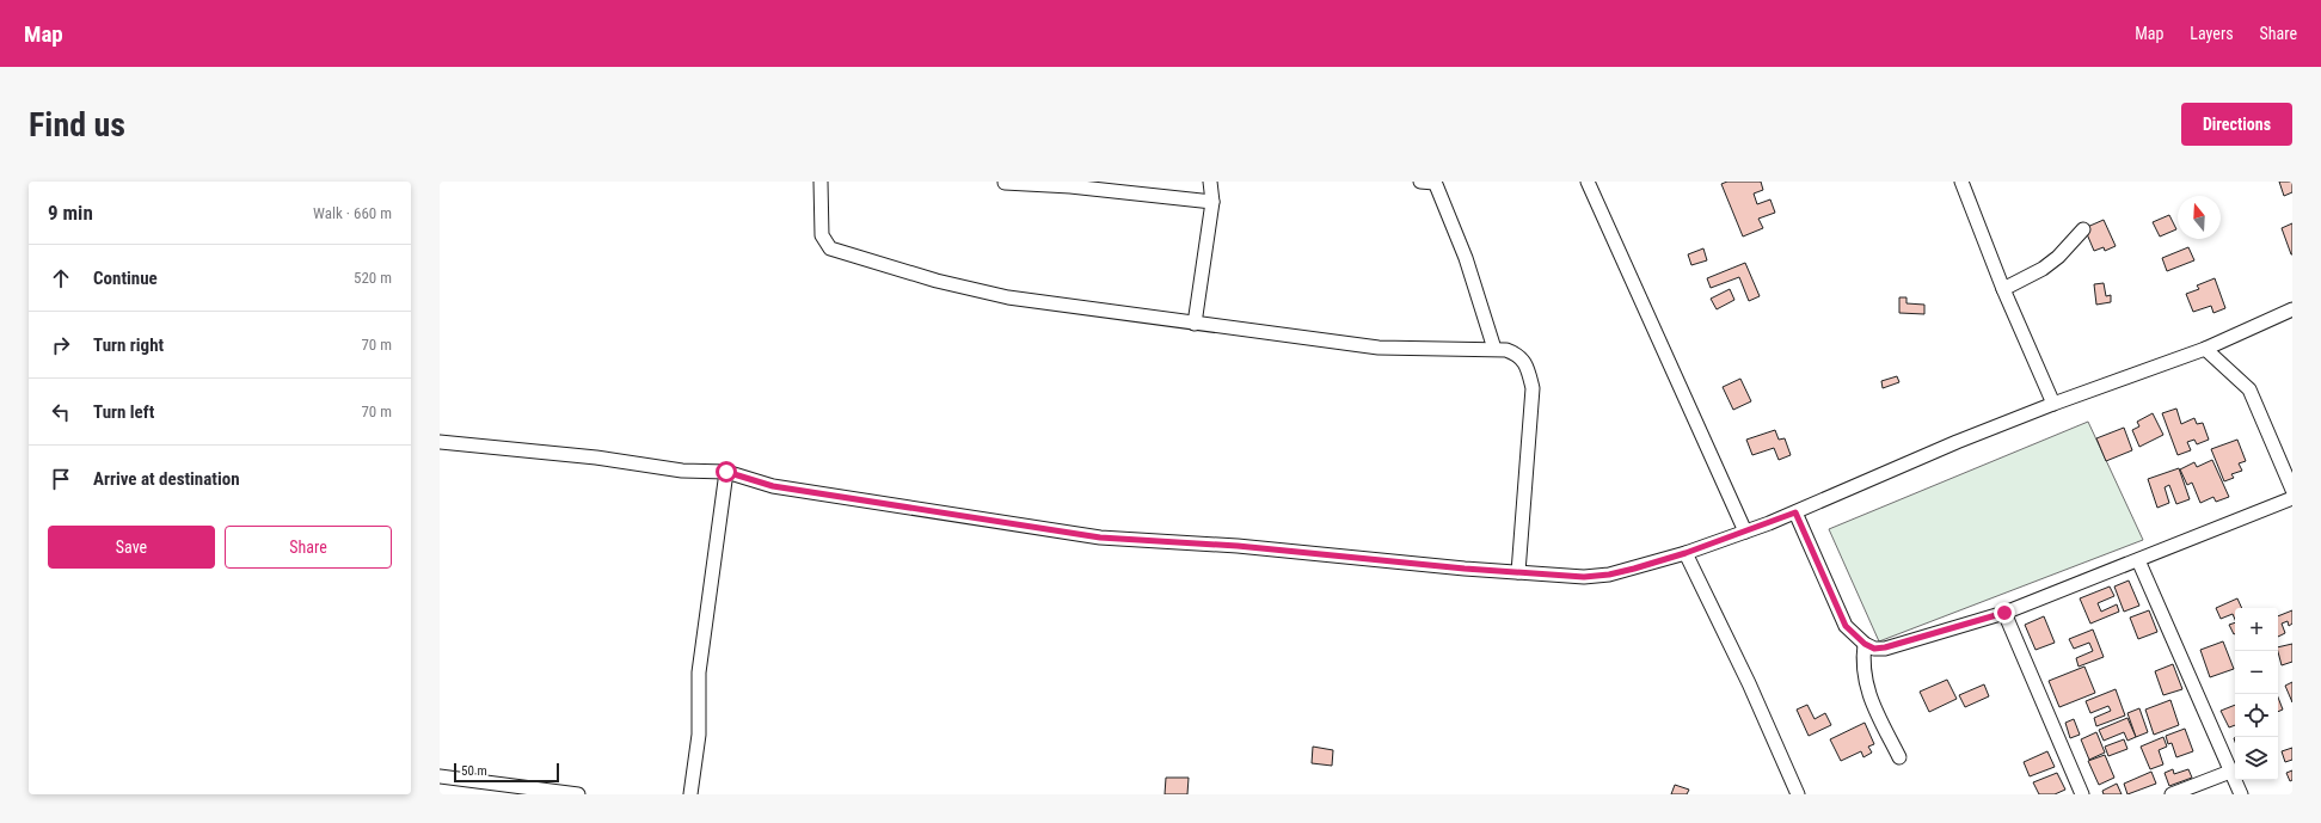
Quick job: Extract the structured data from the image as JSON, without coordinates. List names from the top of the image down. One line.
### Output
{"scale_bar":"50 m","north":"top","page":{"header":"Map","nav":["Map","Layers","Share"],"buttons":["Directions",["Save","Share"]],"title":"Find us","heading":["9 min","Walk · 660 m"],"list":[["Continue","520 m"],["Turn right","70 m"],["Turn left","70 m"],"Arrive at destination"],"map_buttons":["+","−"],"scale":"50 m"}}
